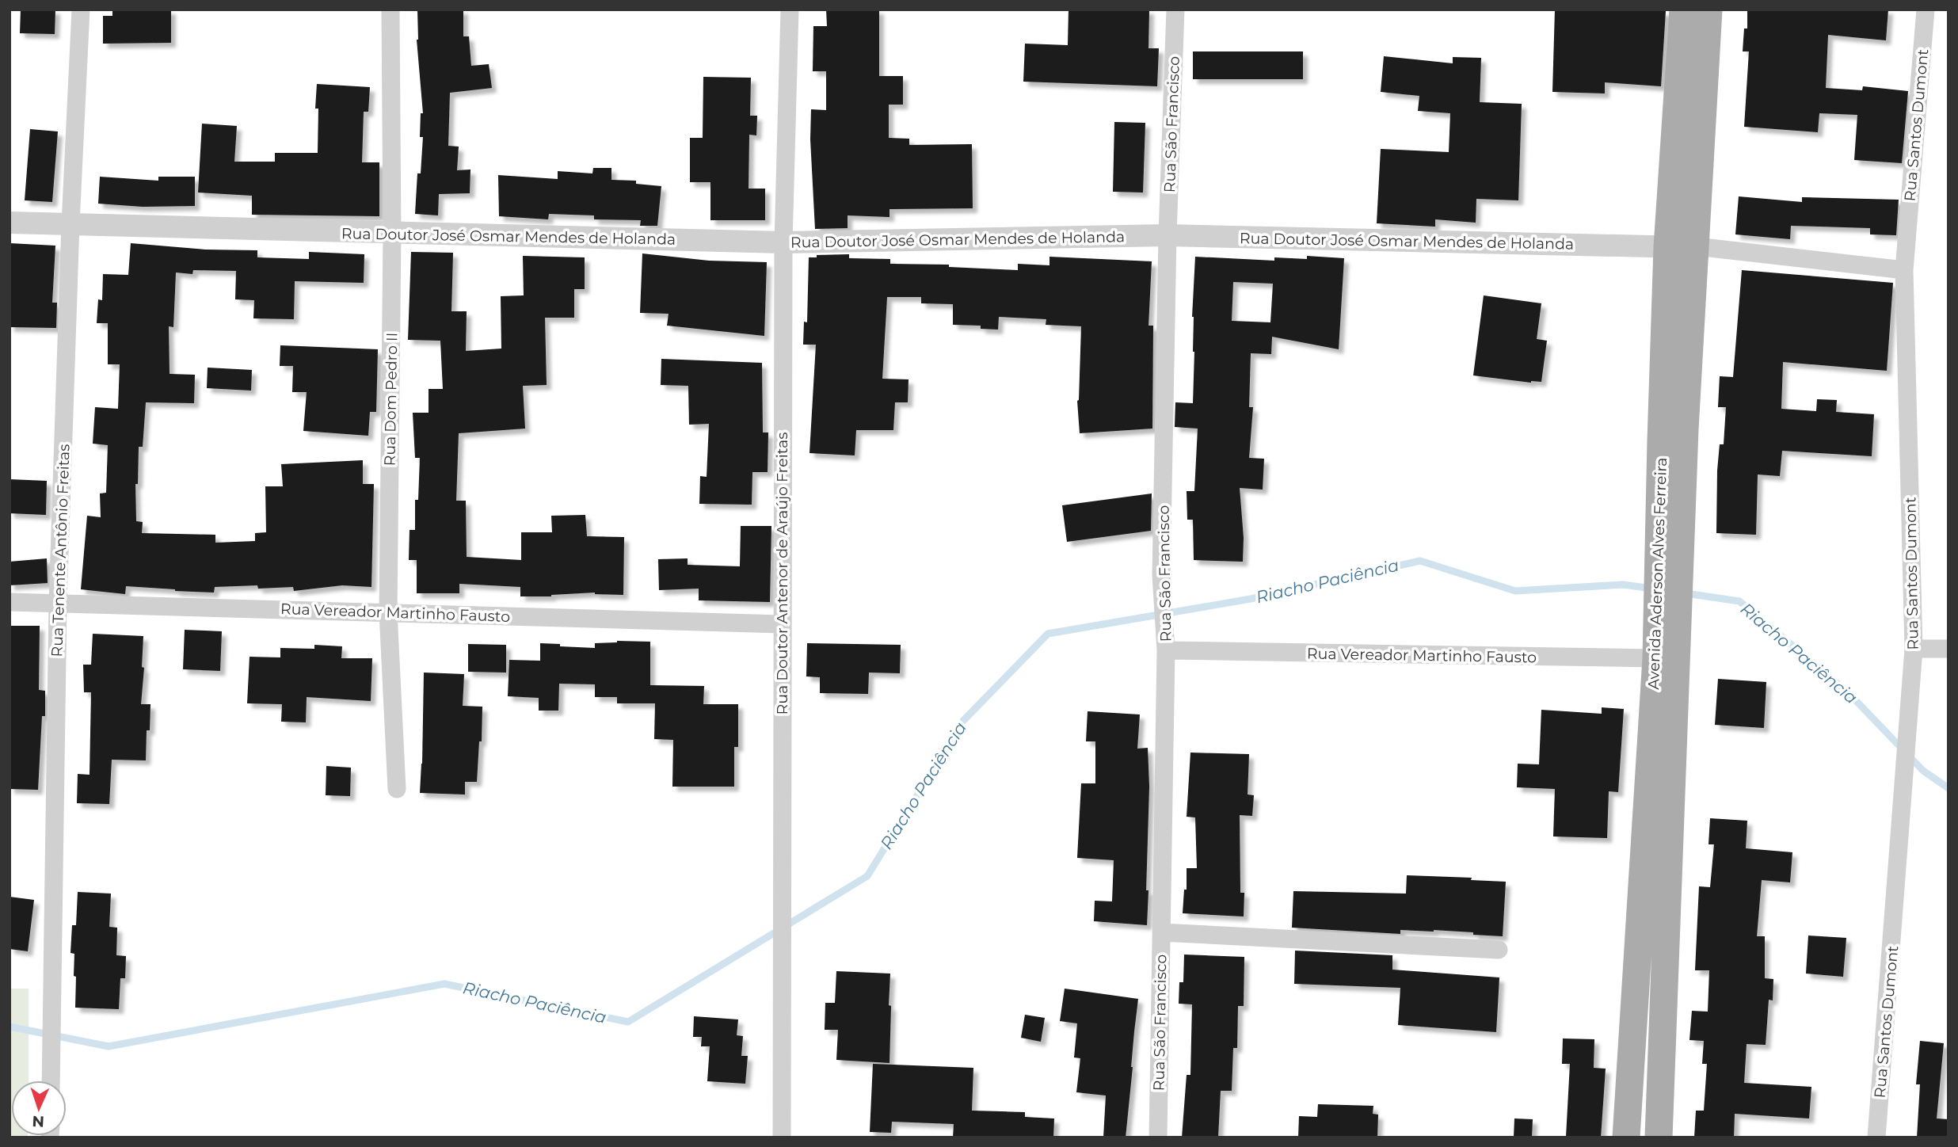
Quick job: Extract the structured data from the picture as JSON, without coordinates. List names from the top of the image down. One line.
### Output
{"streets":{"main road":["Avenida Aderson Alves Ferreira"],"street":["Rua São Francisco","Rua Santos Dumont","Rua Doutor José Osmar Mendes de Holanda","Rua Dom Pedro II","Rua Tenente Antônio Freitas","Rua Doutor Antenor de Araújo Freitas","Rua Vereador Martinho Fausto"]},"crossings":[["Rua São Francisco","Rua Doutor José Osmar Mendes de Holanda"],["Rua São Francisco","Rua Vereador Martinho Fausto"],["Rua Santos Dumont","Rua Doutor José Osmar Mendes de Holanda"],["Rua Doutor José Osmar Mendes de Holanda","Rua Dom Pedro II"],["Rua Doutor José Osmar Mendes de Holanda","Rua Tenente Antônio Freitas"],["Rua Doutor José Osmar Mendes de Holanda","Rua Doutor Antenor de Araújo Freitas"],["Rua Doutor José Osmar Mendes de Holanda","Avenida Aderson Alves Ferreira"],["Rua Dom Pedro II","Rua Vereador Martinho Fausto"],["Rua Tenente Antônio Freitas","Rua Vereador Martinho Fausto"],["Rua Doutor Antenor de Araújo Freitas","Rua Vereador Martinho Fausto"],["Avenida Aderson Alves Ferreira","Rua Vereador Martinho Fausto"]],"water":["Riacho Paciência"],"north":"bottom"}
